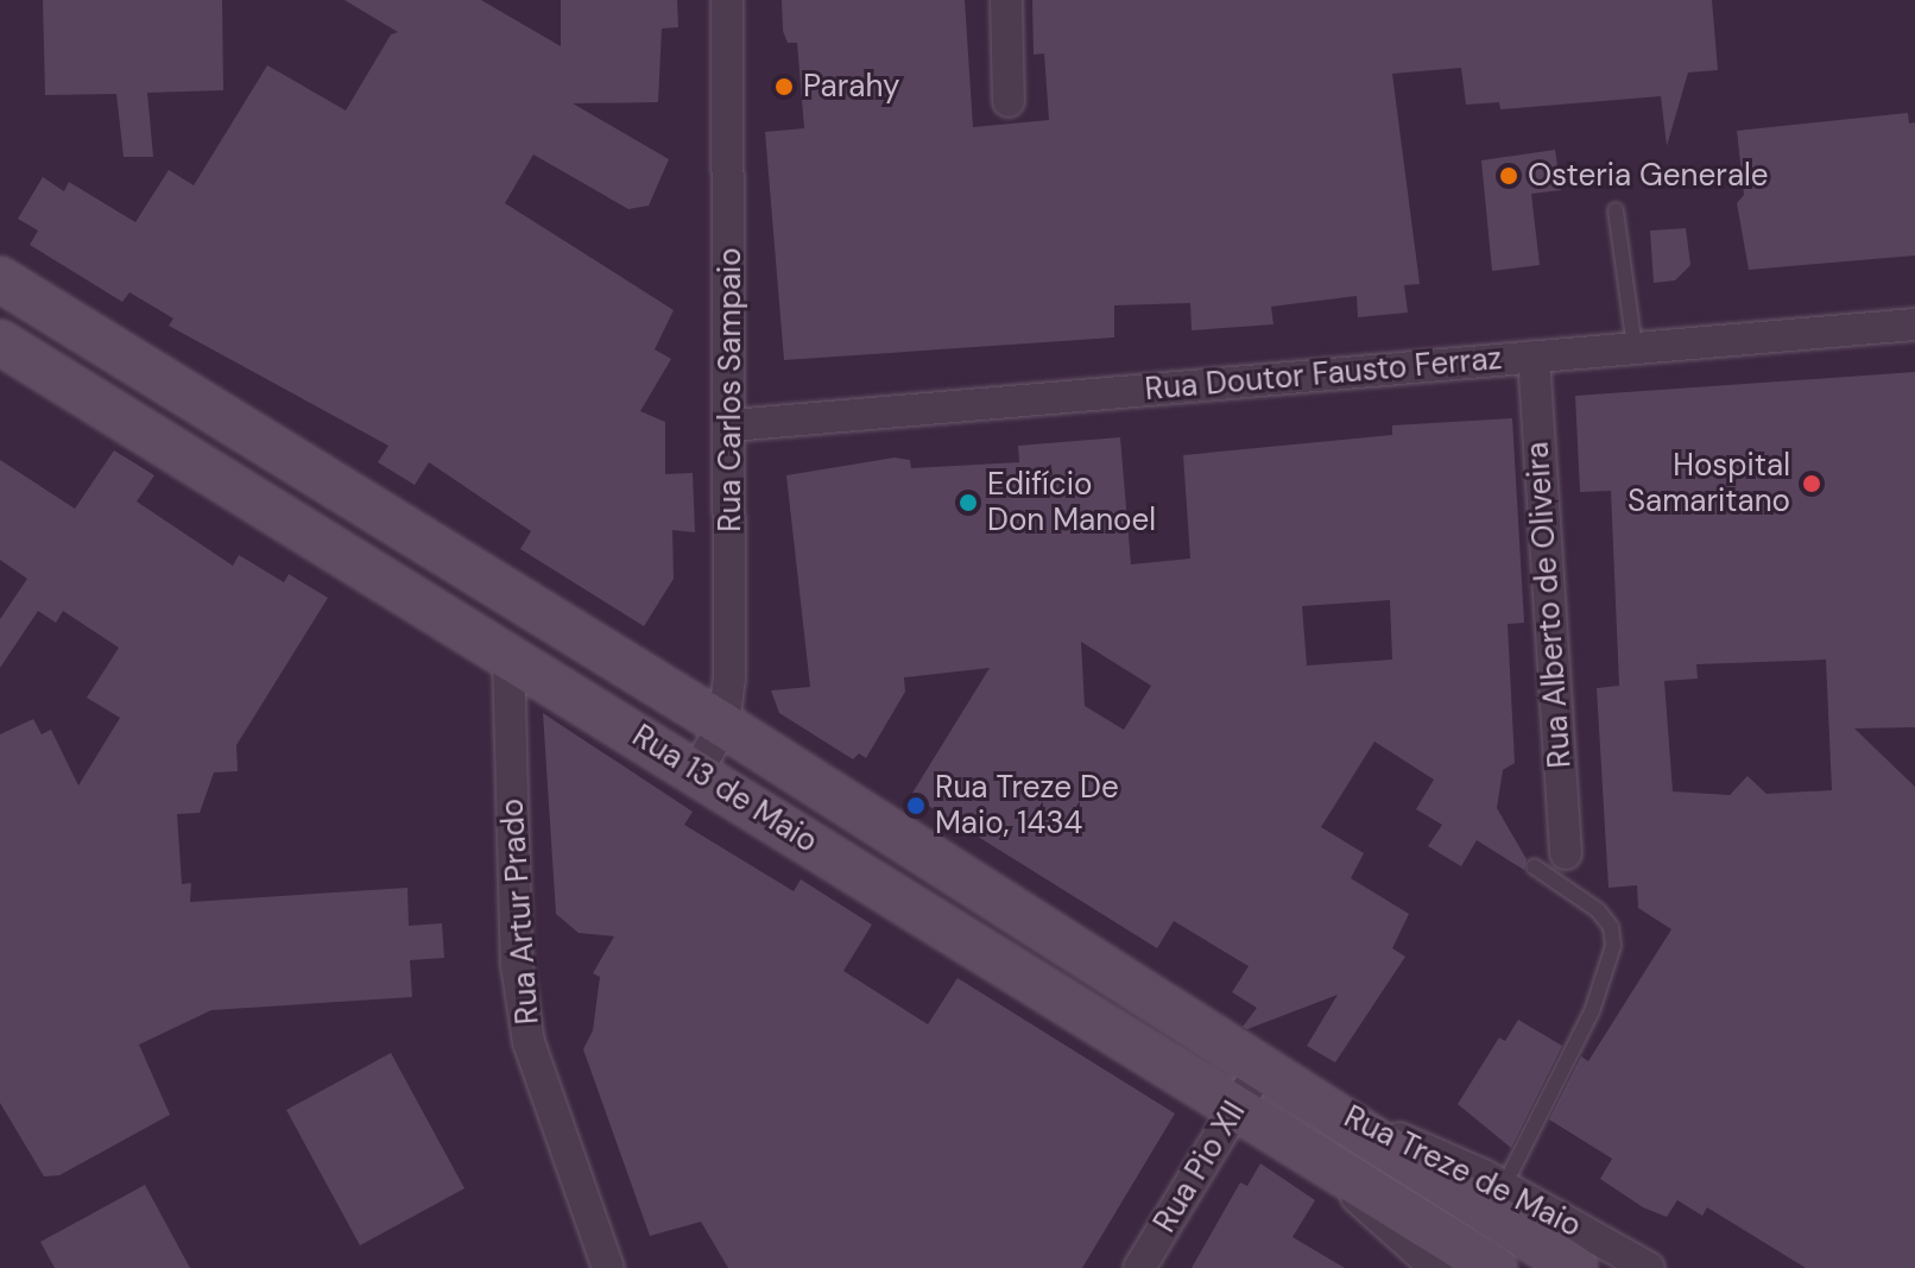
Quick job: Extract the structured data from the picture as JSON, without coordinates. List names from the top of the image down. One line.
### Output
{"streets":{"main road":["Rua 13 de Maio"],"street":["Rua Doutor Fausto Ferraz","Rua Carlos Sampaio","Rua Alberto de Oliveira","Rua Artur Prado","Rua Pio XII","Rua Treze de Maio"]},"crossings":[["Rua Doutor Fausto Ferraz","Rua Carlos Sampaio"],["Rua Doutor Fausto Ferraz","Rua Alberto de Oliveira"],["Rua Carlos Sampaio","Rua 13 de Maio"],["Rua 13 de Maio","Rua Artur Prado"],["Rua 13 de Maio","Rua Pio XII"],["Rua 13 de Maio","Rua Treze de Maio"]],"places":["Parahy","Osteria Generale","Hospital Samaritano","Edifício Don Manoel","Rua Treze De Maio, 1434"]}
